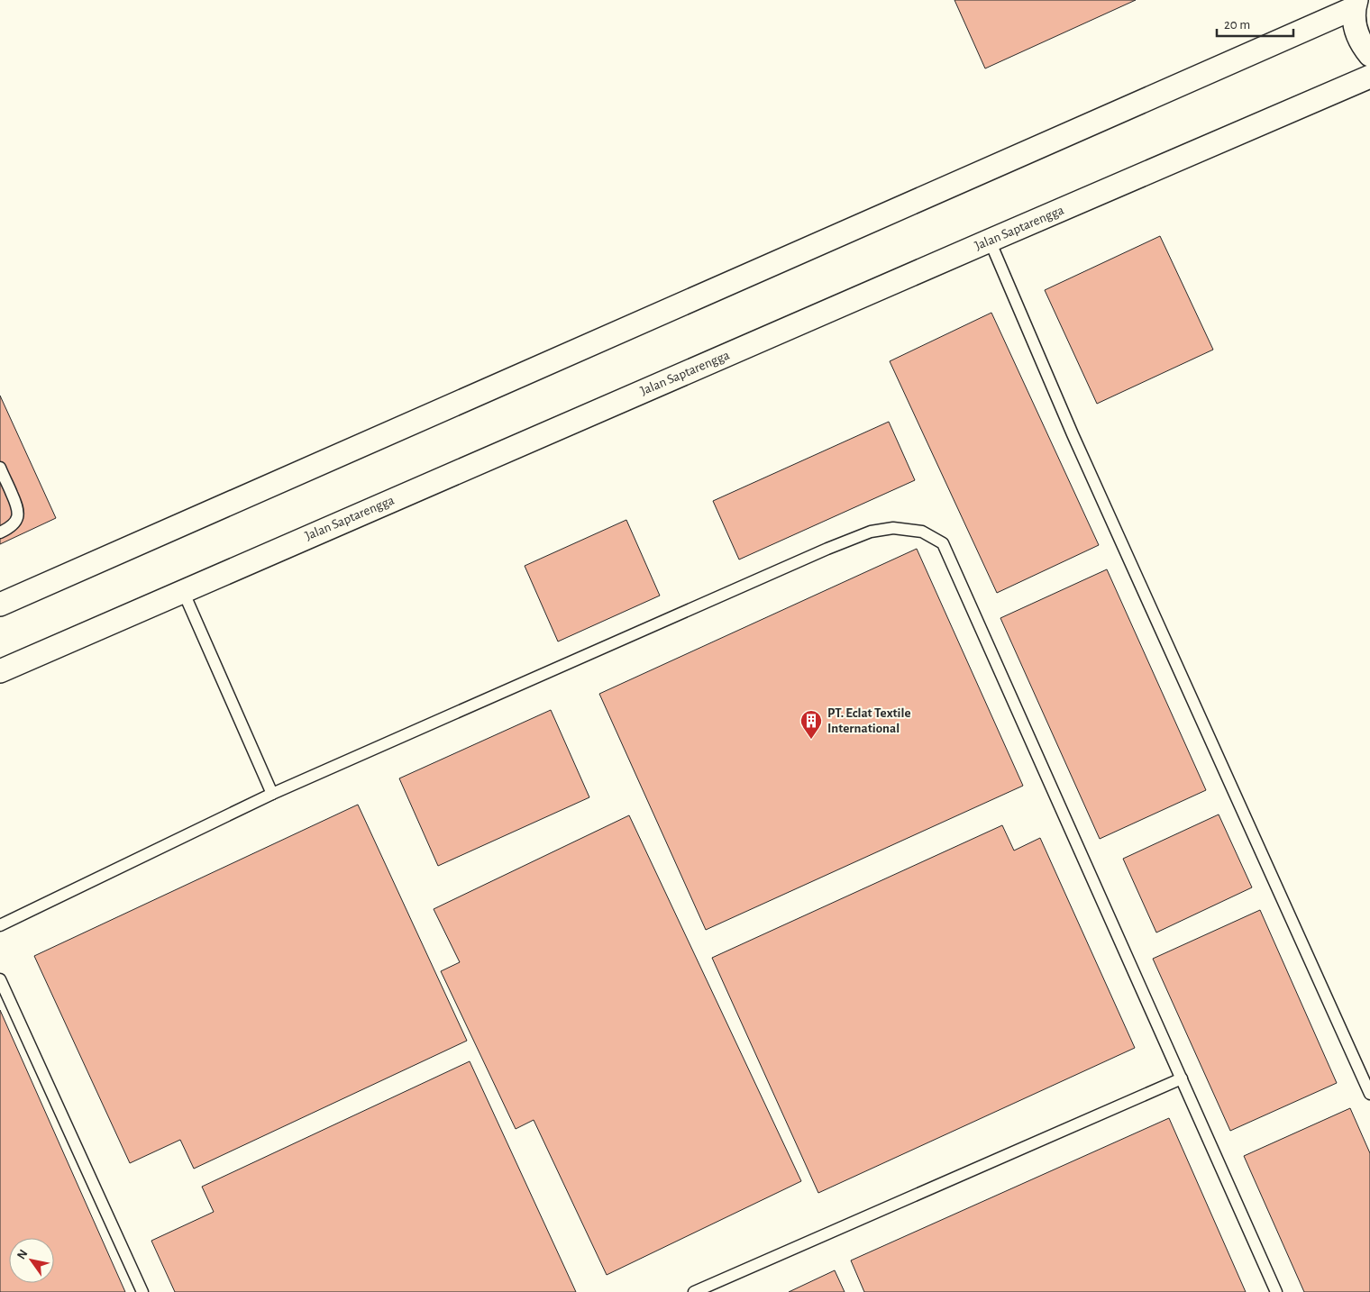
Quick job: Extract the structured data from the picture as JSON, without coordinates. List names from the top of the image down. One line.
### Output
{"streets":{"street":["Jalan Saptarengga"]},"places":{"building":["PT. Eclat Textile International"]},"scale_bar":"20 m","north":"top left"}
